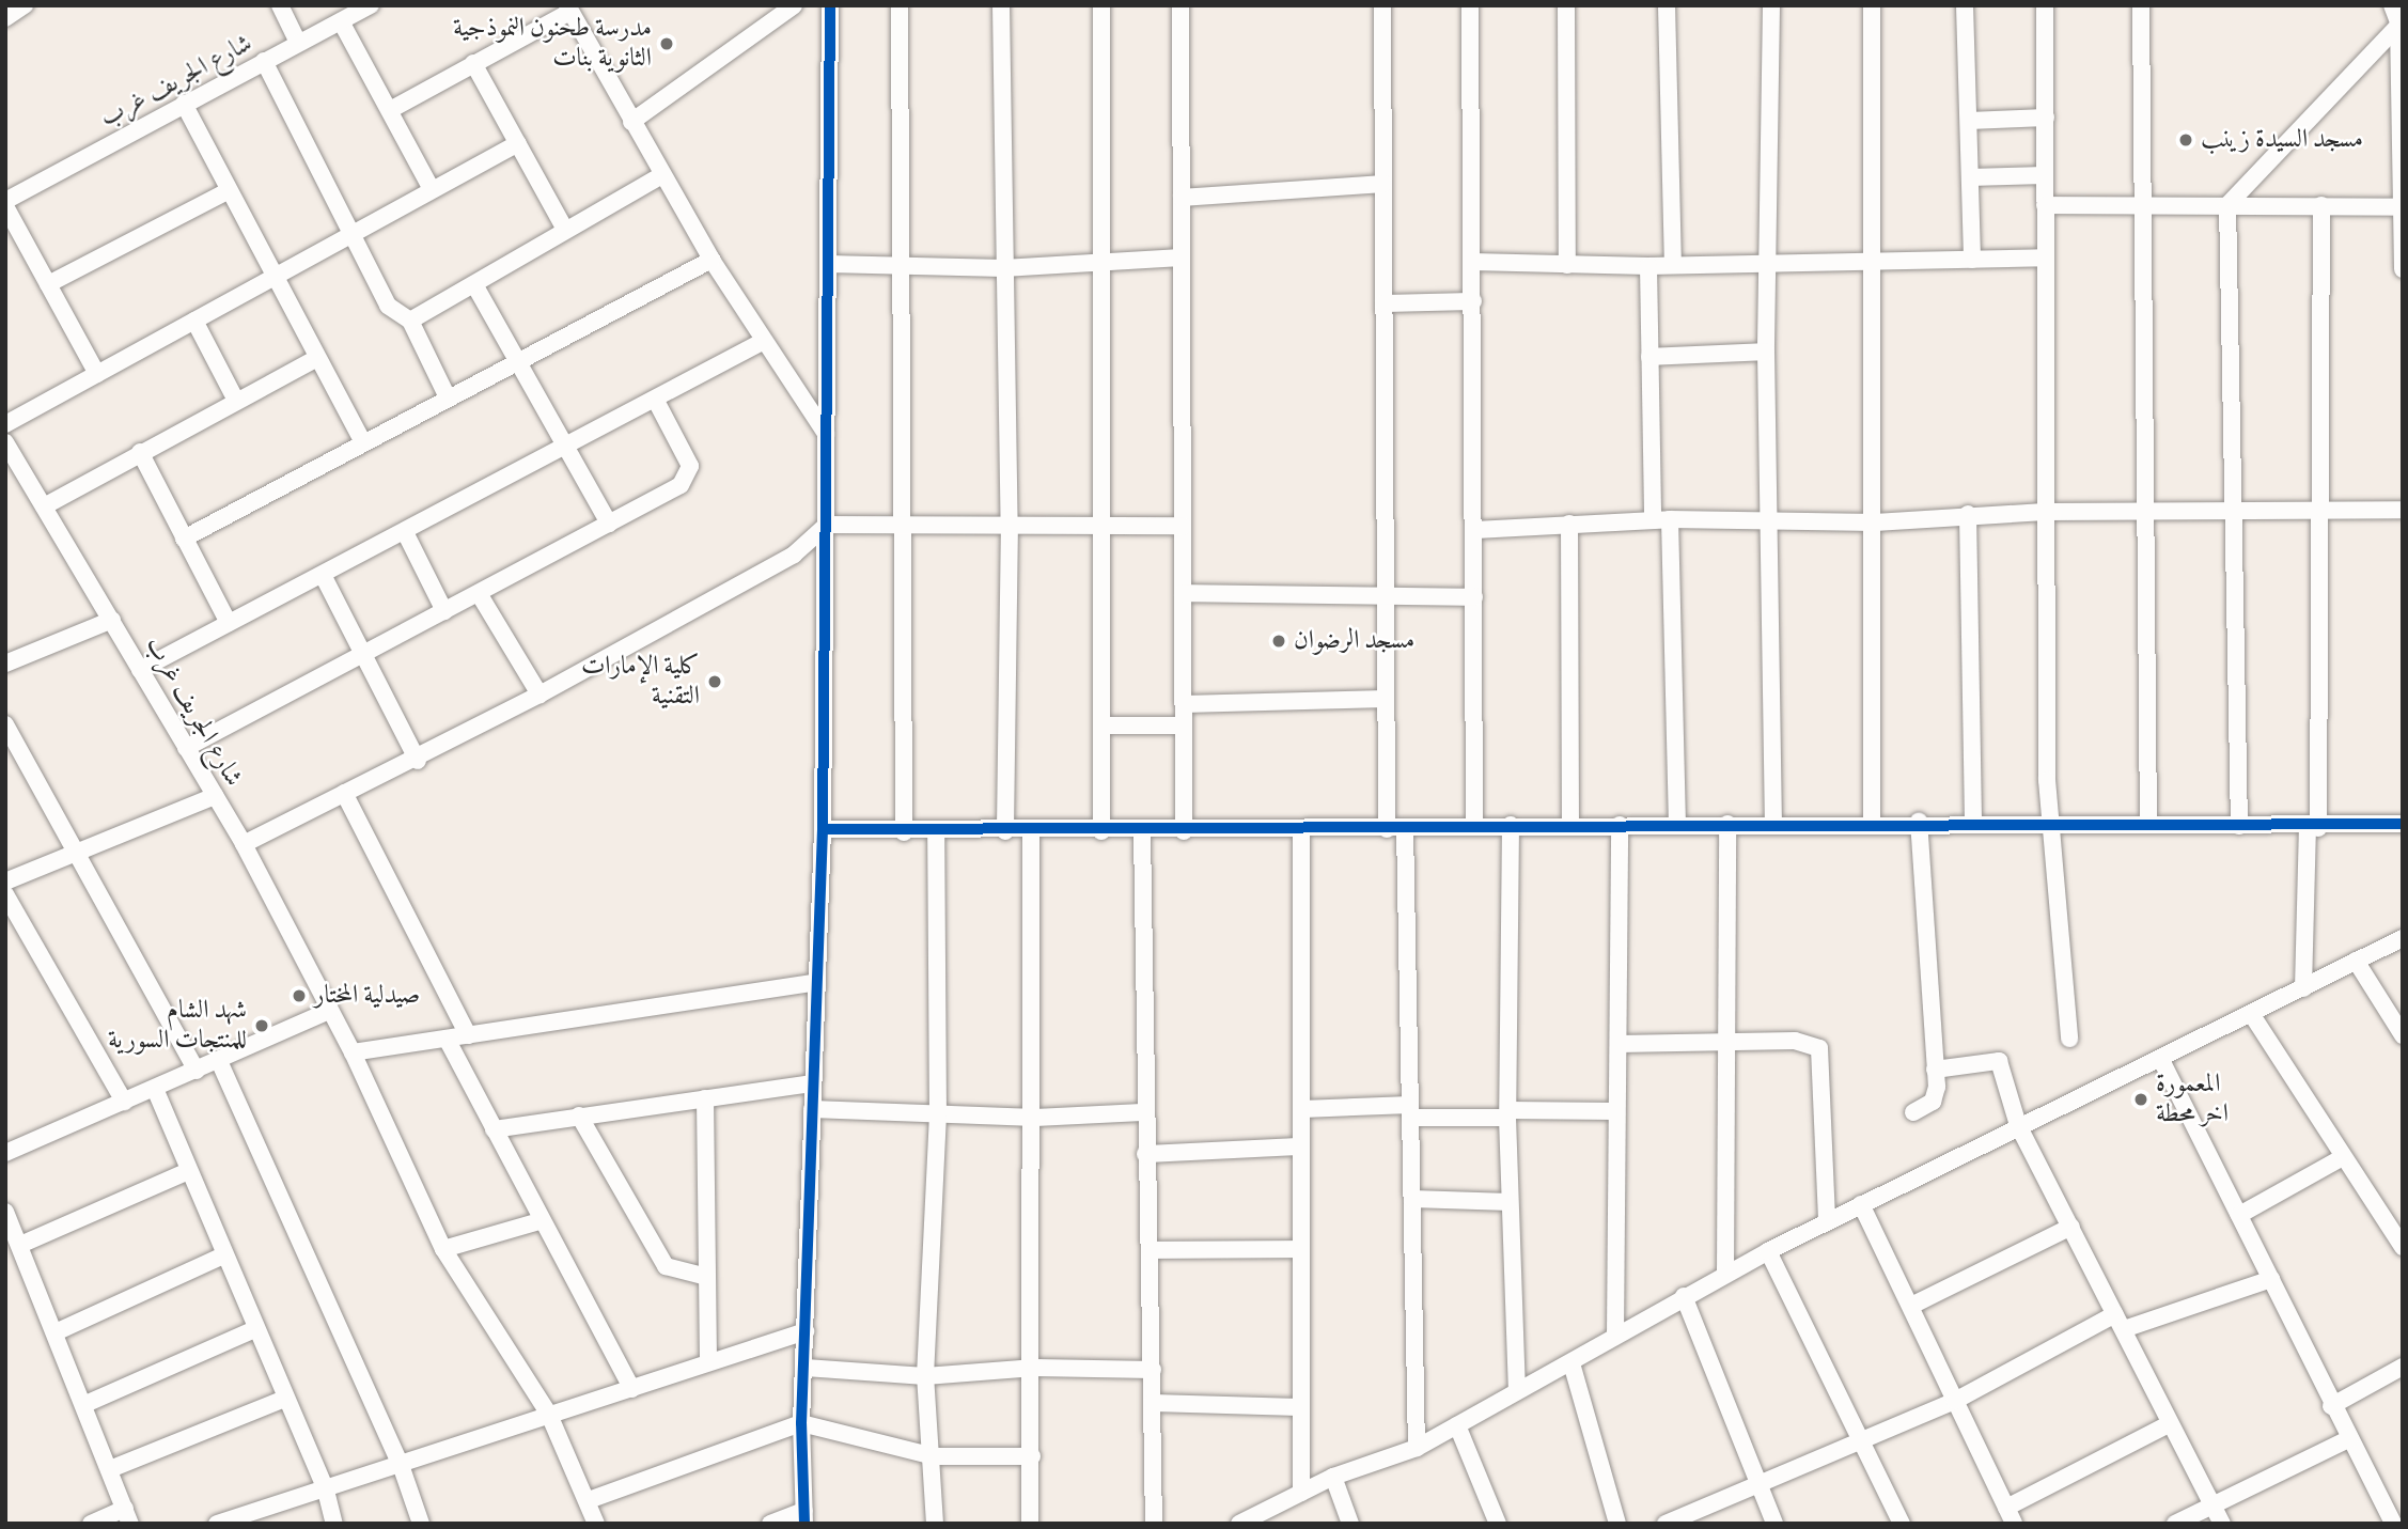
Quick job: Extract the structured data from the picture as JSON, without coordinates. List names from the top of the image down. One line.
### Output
{"streets":{"street":["شارع الجريف غرب"]},"places":["مدرسة طحنون النموذجية الثانوية بنات","مسجد السيدة زينب","مسجد الرضوان","كلية الإمارات التقنية","صيدلية المختار","شهد الشام للمنتجات السورية","المعمورة اخر محطة"]}
